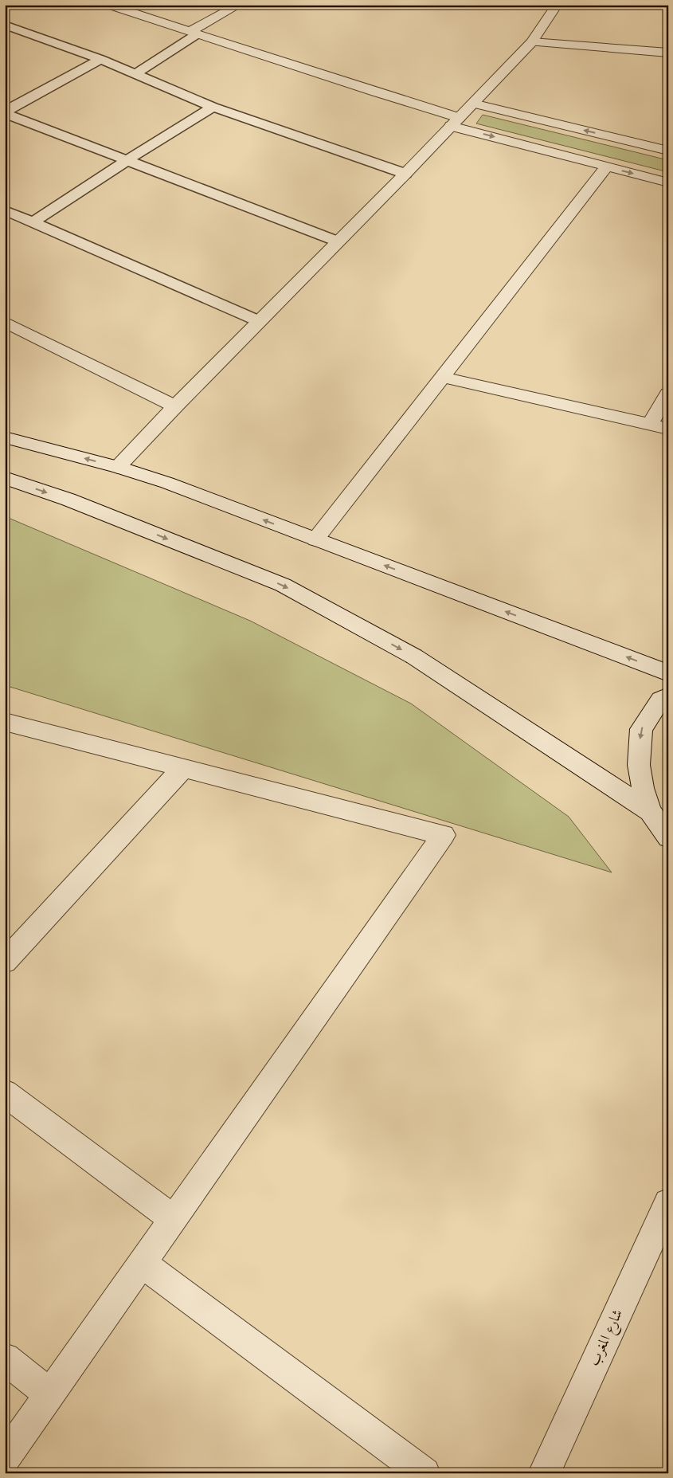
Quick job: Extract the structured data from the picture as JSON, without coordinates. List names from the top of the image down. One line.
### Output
{"streets":{"street":["شارع المغرب"]}}
